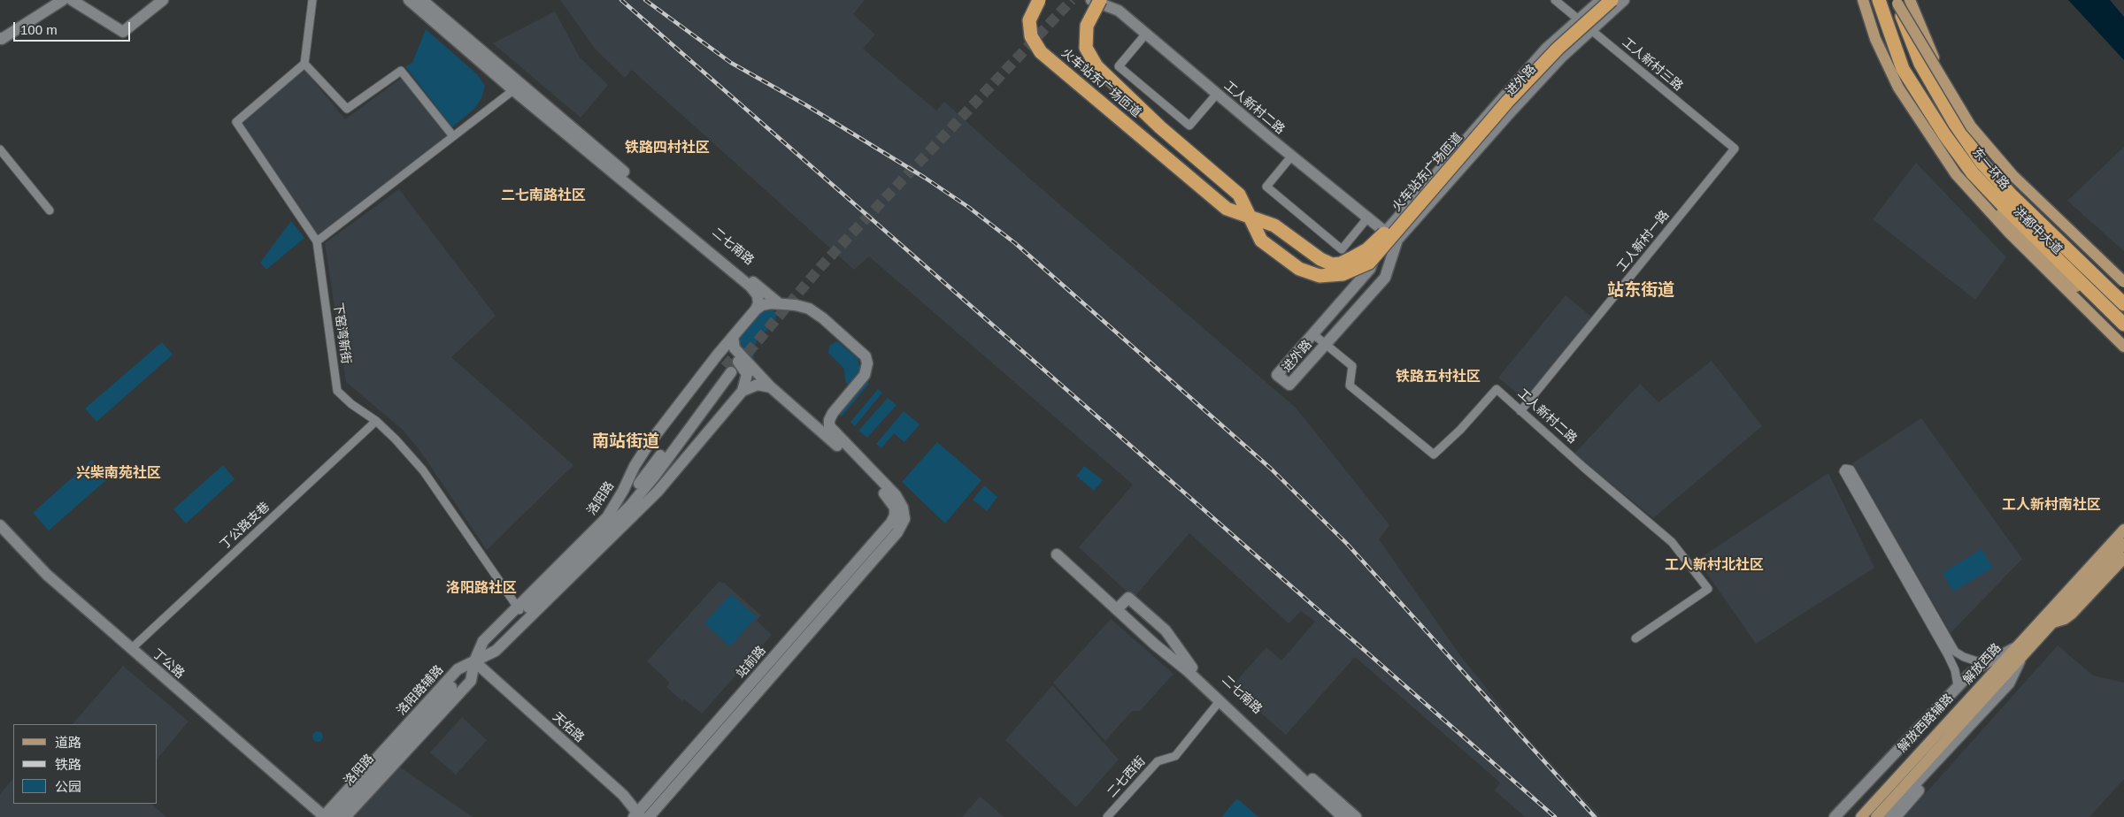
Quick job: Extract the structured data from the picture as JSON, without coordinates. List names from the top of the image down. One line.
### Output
{"streets":{"highway":["火车站东广场匝道","东一环路"],"main road":["进外路","工人新村二路","洪都中大道","二七南路","洛阳路","站前路","丁公路","解放西路","洛阳路辅路","解放西路辅路","天佑路"],"street":["工人新村三路","工人新村一路","下窑湾新街","丁公路支巷","二七西街"]},"crossings":[["工人新村三路","进外路"],["工人新村三路","工人新村一路"],["进外路","火车站东广场匝道"],["进外路","工人新村二路"],["火车站东广场匝道","工人新村二路"],["工人新村二路","工人新村一路"],["东一环路","洪都中大道"],["二七南路","二七西街"],["下窑湾新街","洛阳路"],["下窑湾新街","丁公路支巷"],["洛阳路","洛阳路辅路"],["洛阳路","天佑路"],["丁公路支巷","丁公路"],["站前路","天佑路"],["丁公路","洛阳路辅路"],["解放西路","解放西路辅路"],["洛阳路辅路","天佑路"]],"districts":["铁路四村社区","二七南路社区","站东街道","铁路五村社区","南站街道","兴柴南苑社区","工人新村南社区","工人新村北社区","洛阳路社区"],"legend":["道路","铁路","公园"],"scale_bar":"100 m"}
